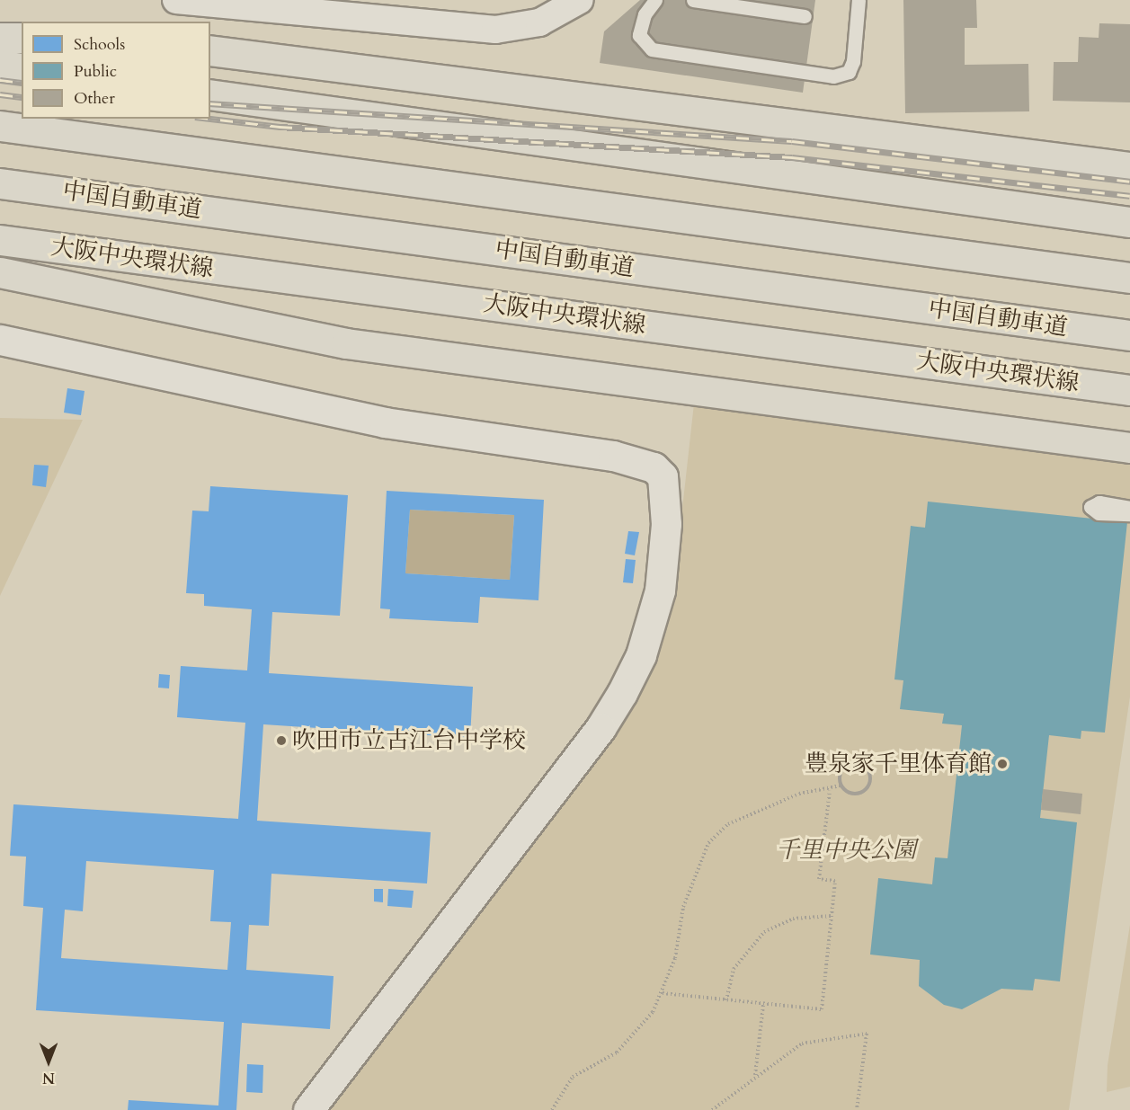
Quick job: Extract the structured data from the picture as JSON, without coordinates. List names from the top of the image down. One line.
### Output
{"streets":{"main road":["中国自動車道","大阪中央環状線"]},"parks":["千里中央公園"],"places":["吹田市立古江台中学校","豊泉家千里体育館"],"legend":["Schools","Public","Other"],"north":"bottom"}
